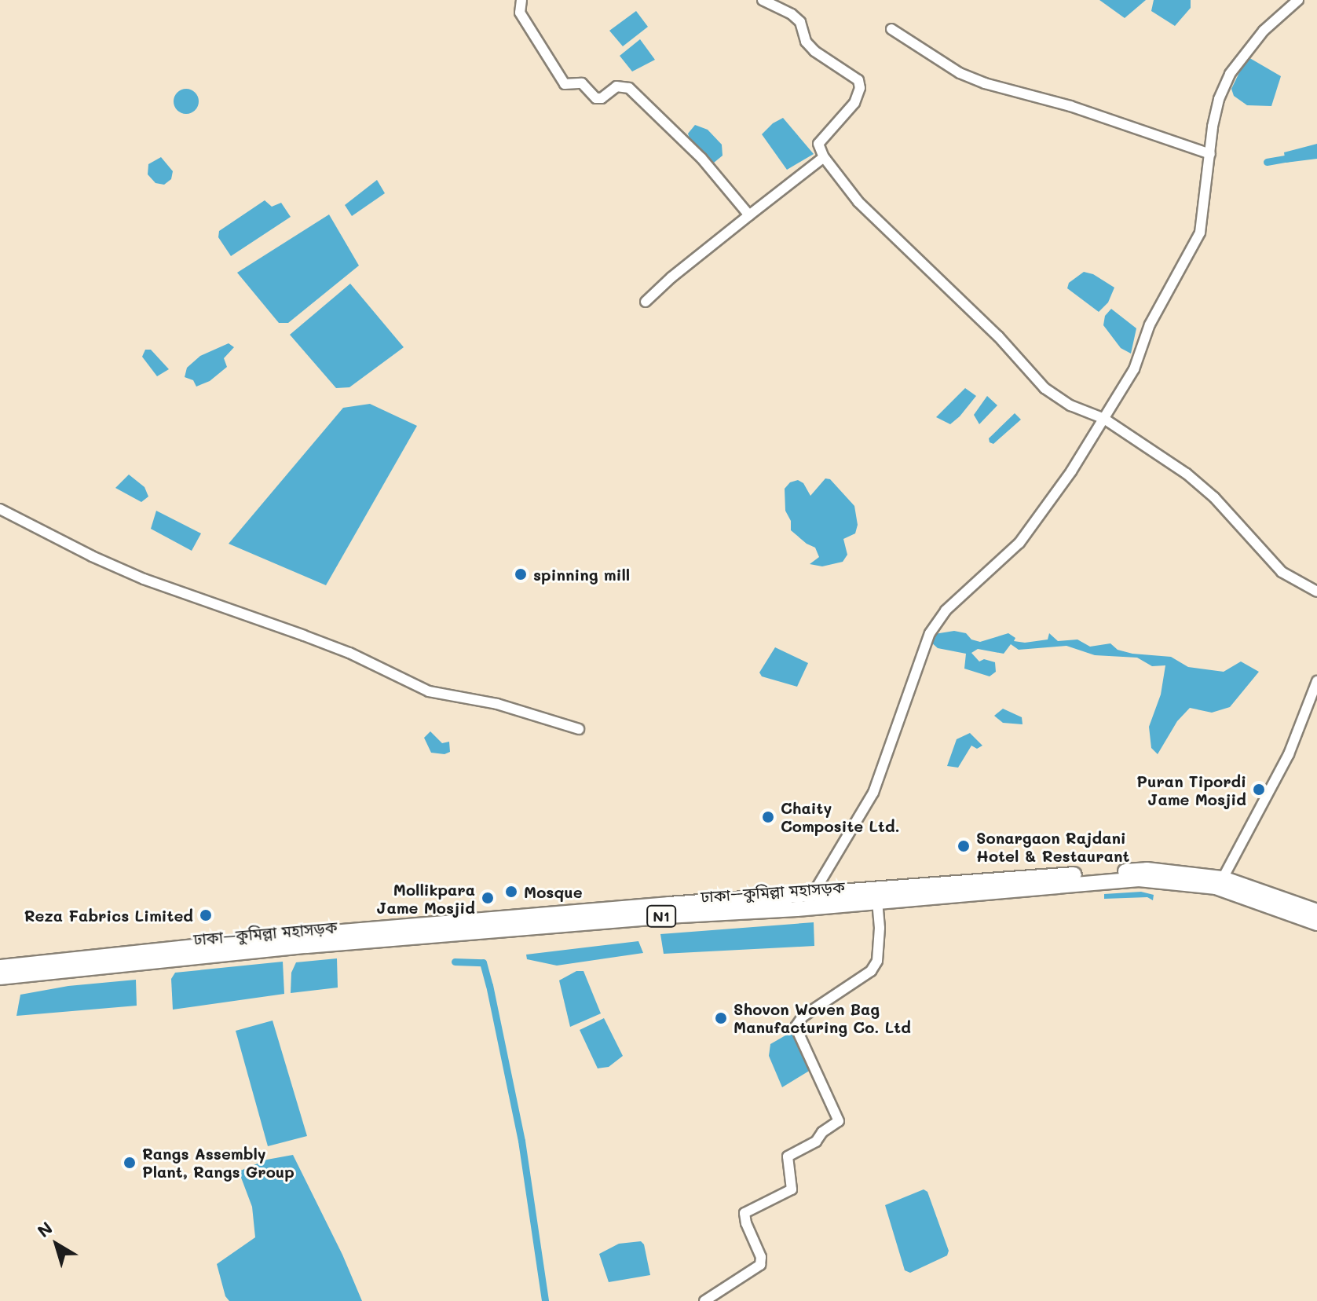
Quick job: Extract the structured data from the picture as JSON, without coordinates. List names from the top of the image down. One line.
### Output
{"streets":{"highway":["ঢাকা–কুমিল্লা মহাসড়ক","N1"]},"places":["spinning mill","Puran Tipordi Jame Mosjid","Chaity Composite Ltd.","Sonargaon Rajdani Hotel & Restaurant","Mosque","Mollikpara Jame Mosjid","Reza Fabrics Limited","Shovon Woven Bag Manufacturing Co. Ltd","Rangs Assembly Plant, Rangs Group"],"north":"top left"}
